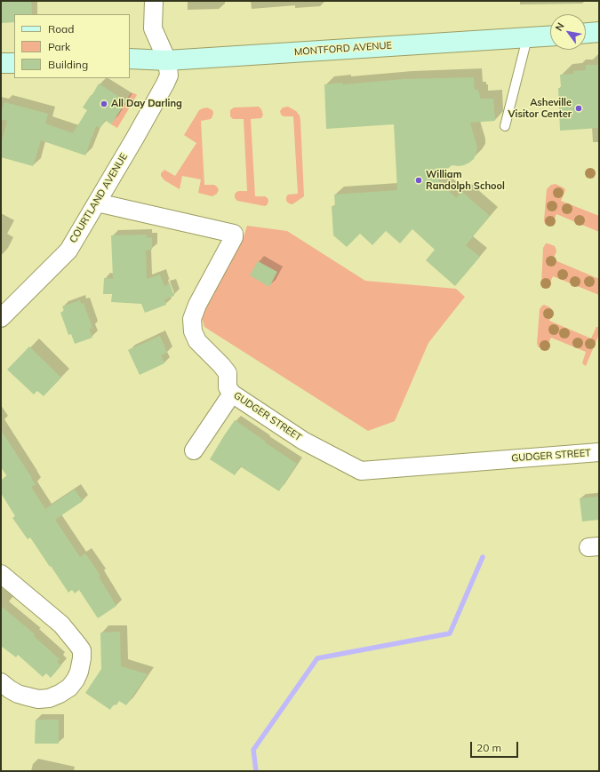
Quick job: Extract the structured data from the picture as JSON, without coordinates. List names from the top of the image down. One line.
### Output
{"streets":{"street":["MONTFORD AVENUE","COURTLAND AVENUE","GUDGER STREET"]},"crossings":[["MONTFORD AVENUE","COURTLAND AVENUE"],["COURTLAND AVENUE","GUDGER STREET"]],"places":["All Day Darling","Asheville Visitor Center","William Randolph School"],"legend":["Road","Park","Building"],"scale_bar":"20 m","north":"top left"}
